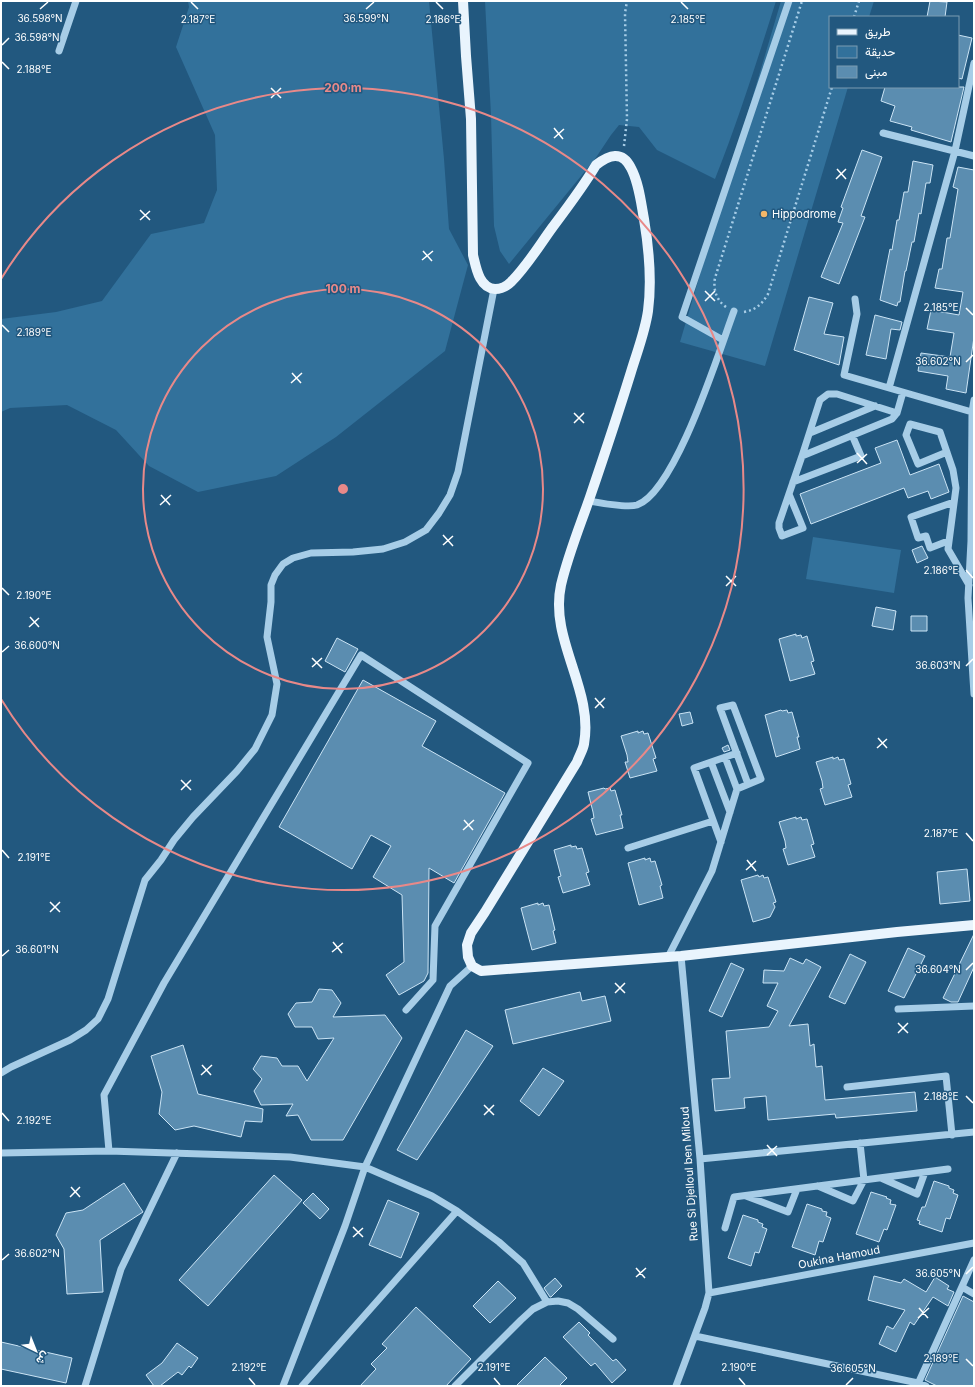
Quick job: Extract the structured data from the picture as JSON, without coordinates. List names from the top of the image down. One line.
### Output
{"streets":{"street":["Rue Si Djelloul ben Miloud","Oukina Hamoud"]},"crossings":[["Rue Si Djelloul ben Miloud","Oukina Hamoud"]],"places":["Hippodrome"],"legend":["طريق","حديقة","مبنى"],"north":"bottom right","coordinates":["36.598°N","36.599°N","2.187°E","2.185°E","2.186°E","2.188°E","2.189°E","36.602°N","2.190°E","36.600°N","36.603°N","2.191°E","36.601°N","36.604°N","2.192°E","36.605°N"],"rings":["200 m","100 m"]}
